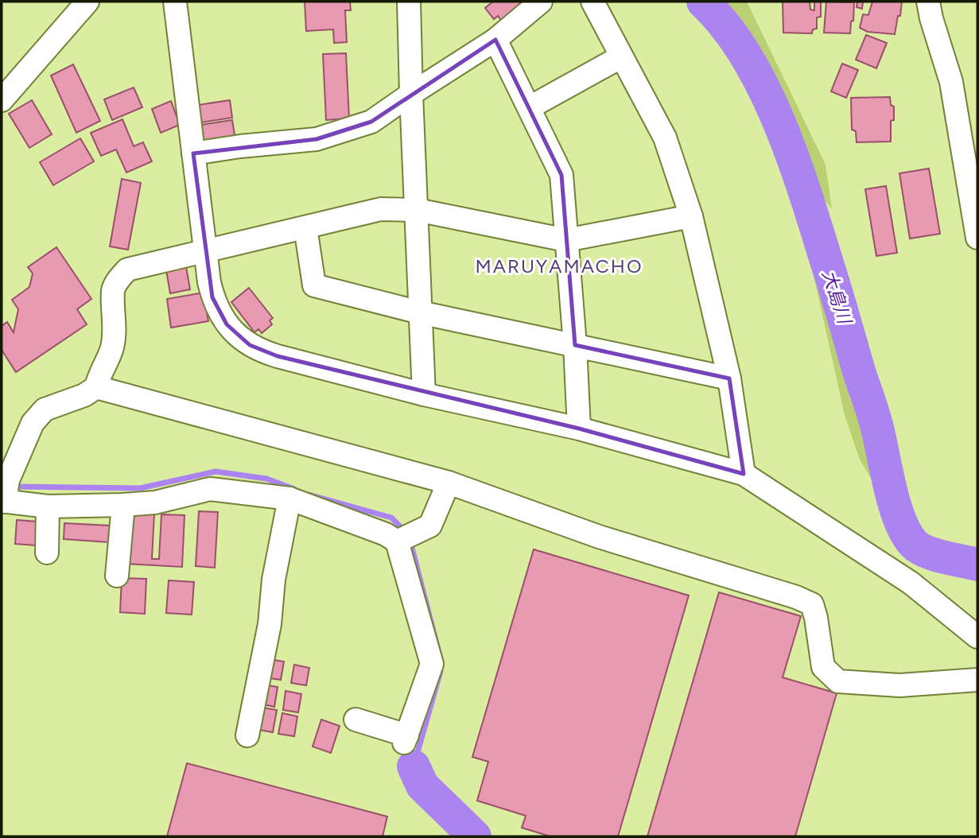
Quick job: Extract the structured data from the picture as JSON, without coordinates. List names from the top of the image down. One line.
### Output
{"districts":["MARUYAMACHO"],"water":["大島川"]}
